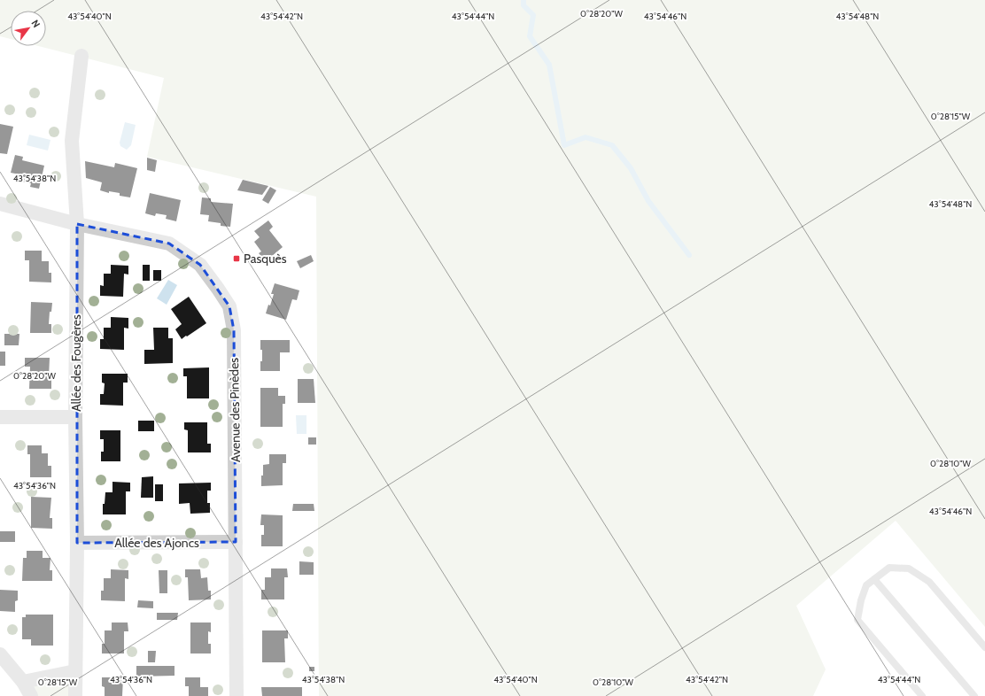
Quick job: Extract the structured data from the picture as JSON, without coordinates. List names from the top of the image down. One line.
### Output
{"streets":{"street":["Allée des Fougères","Avenue des Pinèdes","Allée des Ajoncs"]},"crossings":[["Allée des Fougères","Avenue des Pinèdes"],["Allée des Fougères","Allée des Ajoncs"],["Avenue des Pinèdes","Allée des Ajoncs"]],"places":{"transit":["Pasquès"]},"north":"top right","coordinates":["0°28'20\"W","43°54'40\"N","43°54'42\"N","43°54'44\"N","43°54'46\"N","43°54'48\"N","0°28'15\"W","43°54'38\"N","0°28'10\"W","43°54'36\"N"]}
